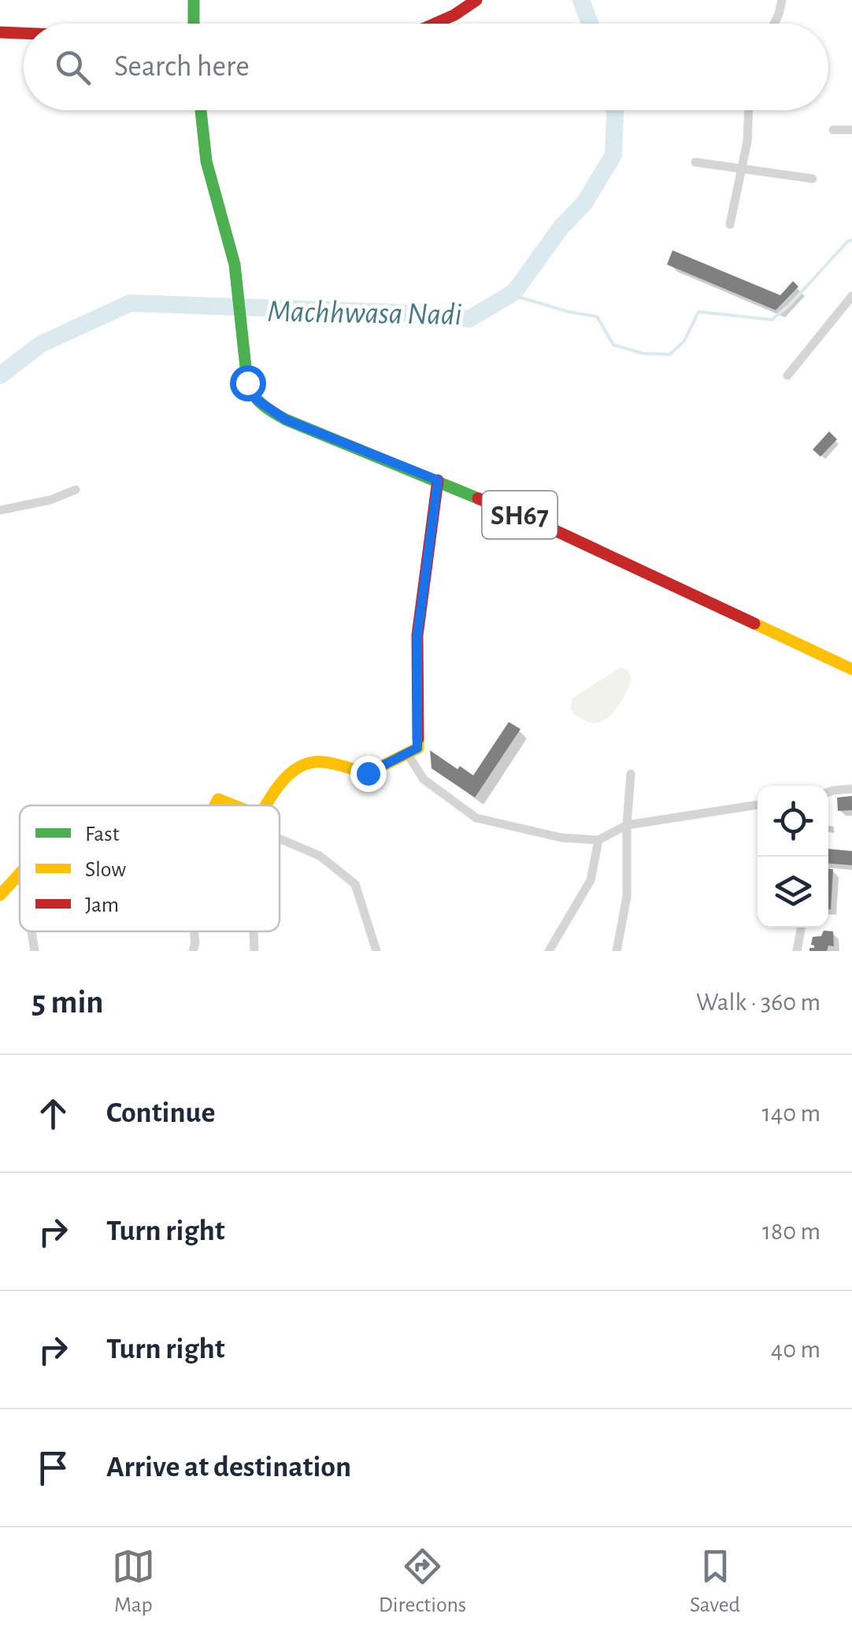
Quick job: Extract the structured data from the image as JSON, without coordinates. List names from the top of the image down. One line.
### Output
{"streets":{"main road":["SH67"]},"water":["Machhwasa Nadi"],"legend":["Fast","Slow","Jam"],"page":{"search":"Search here","heading":["5 min","Walk · 360 m"],"list":[["Continue","140 m"],["Turn right","180 m"],["Turn right","40 m"],"Arrive at destination"],"nav":["Map","Directions","Saved"]}}
